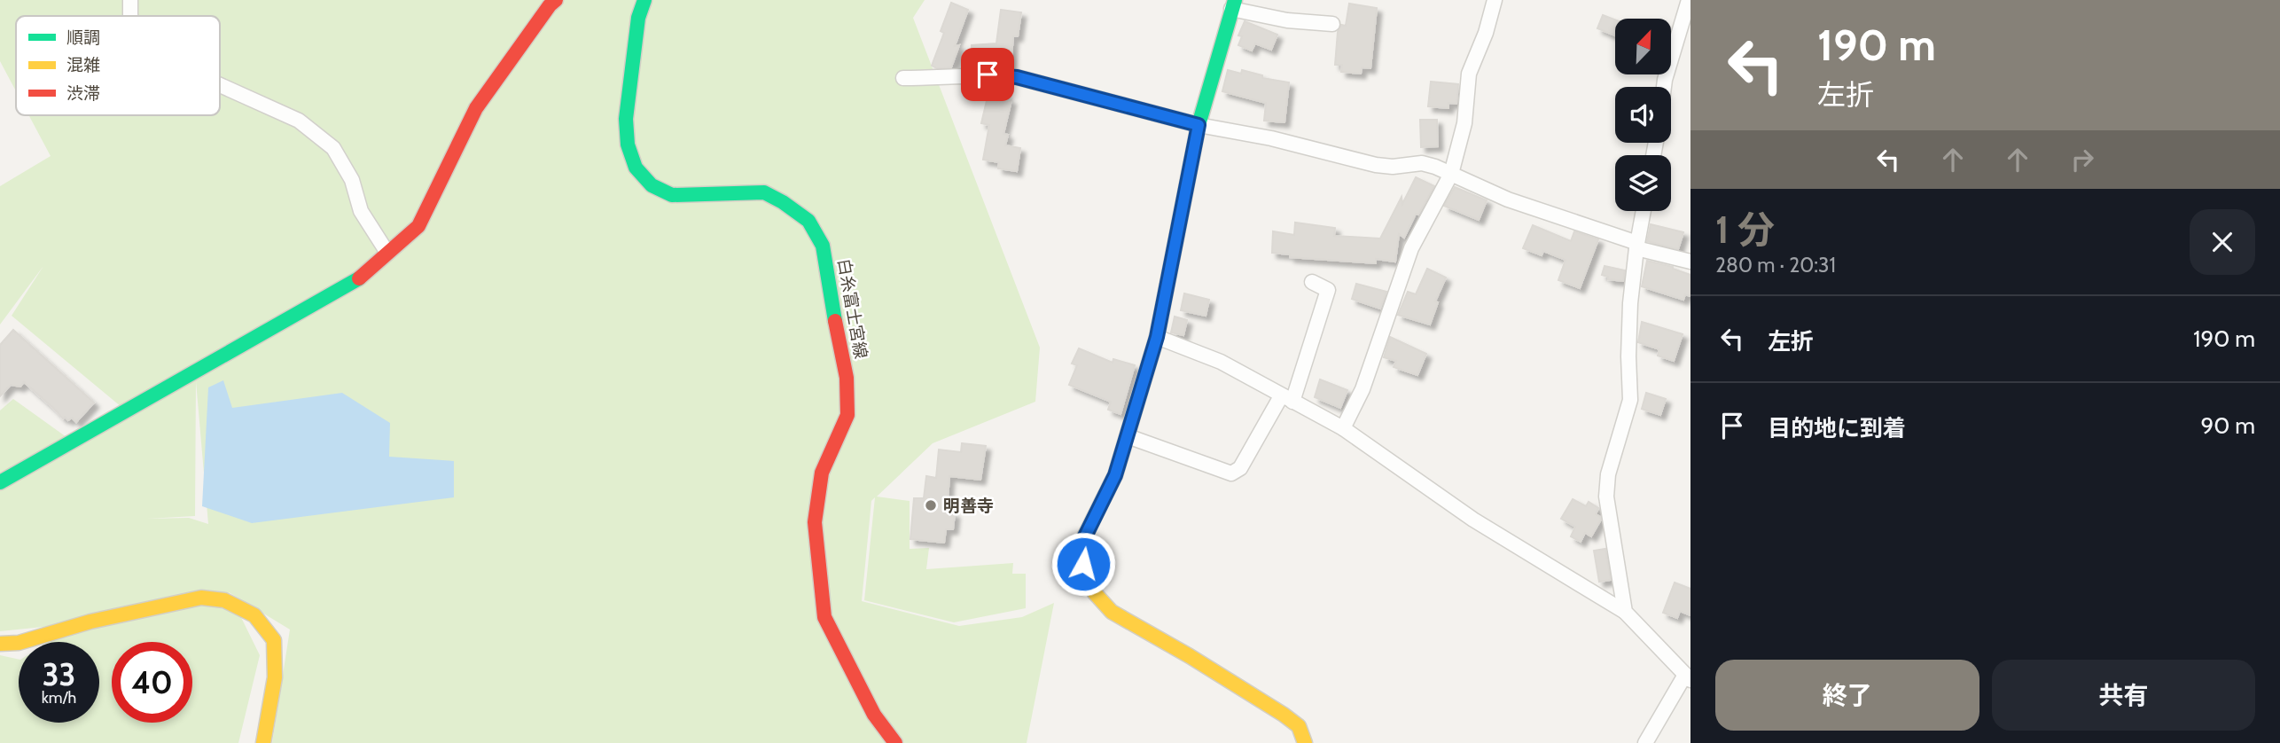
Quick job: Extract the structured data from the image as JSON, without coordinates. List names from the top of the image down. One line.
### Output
{"streets":{"street":["白糸富士宮線"]},"places":["明善寺"],"legend":["順調","混雑","渋滞"],"north":"top right","page":{"turn":["190 m","左折"],"heading":["1 分","280 m · 20:31"],"list":[{"name":"左折","value":"190 m"},{"name":"目的地に到着","value":"90 m"}],"speed":"33 km/h","limit":"40","buttons":["終了","共有"]}}
